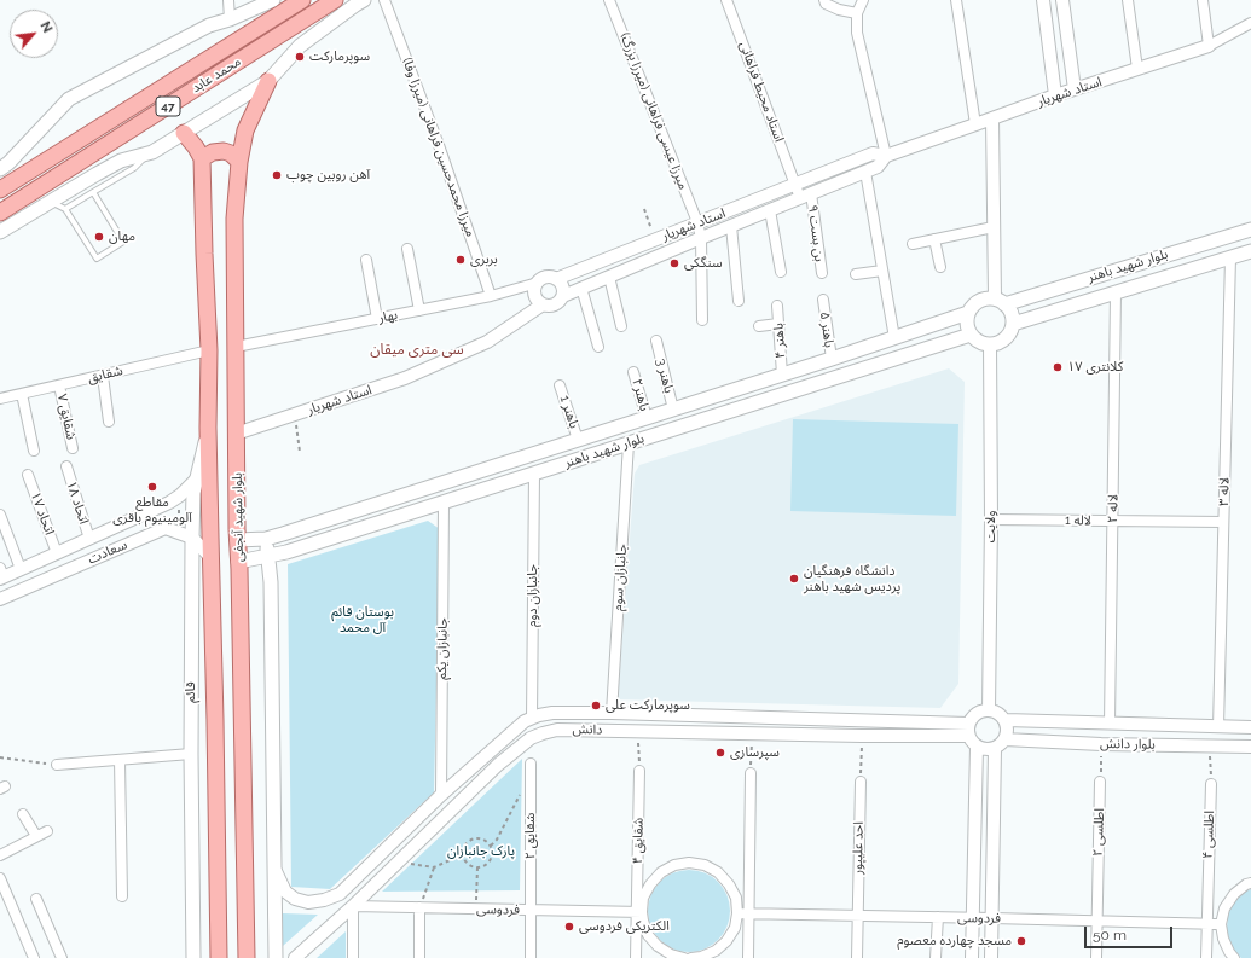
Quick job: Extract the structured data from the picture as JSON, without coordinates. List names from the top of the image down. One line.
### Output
{"streets":{"main road":["محمد عابد","47","بلوار شهید باهنر","بلوار شهید آنجفی","قائم"],"street":["استاد محیط فراهانی","استاد شهریار","میرزا عیسی فراهانی (میرزا بزرگ)","میرزا محمدحسین فراهانی (میرزا وفا)","بن بست ۹","بهار","باهنر ۵","باهنر ۴","شقایق","باهنر 3","باهنر۲","باهنر 1","شقایق ۷","لاله ۳","اتحاد ۱۸","لاله ۲","اتحاد ۱۷","لاله 1","ولایت","سعادت","جانبازان سوم","جانبازان دوم","جانبازان یکم","دانش","بلوار دانش","اطلسی ۲","اطلسی ۴","شقایق ۲","شقایق ۴","احد علیپور","فردوسی"]},"crossings":[["استاد محیط فراهانی","استاد شهریار"],["استاد محیط فراهانی","بن بست ۹"],["استاد شهریار","میرزا عیسی فراهانی (میرزا بزرگ)"],["استاد شهریار","بن بست ۹"],["استاد شهریار","بهار"],["استاد شهریار","بلوار شهید آنجفی"],["میرزا محمدحسین فراهانی (میرزا وفا)","بهار"],["بلوار شهید باهنر","باهنر ۵"],["بلوار شهید باهنر","باهنر ۴"],["بلوار شهید باهنر","باهنر 3"],["بلوار شهید باهنر","باهنر۲"],["بلوار شهید باهنر","باهنر 1"],["بلوار شهید باهنر","لاله ۳"],["بلوار شهید باهنر","لاله ۲"],["بلوار شهید باهنر","بلوار شهید آنجفی"],["بلوار شهید باهنر","ولایت"],["بلوار شهید باهنر","جانبازان سوم"],["بلوار شهید باهنر","جانبازان دوم"],["بلوار شهید باهنر","جانبازان یکم"],["بهار","بلوار شهید آنجفی"],["شقایق","شقایق ۷"],["لاله ۳","لاله 1"],["لاله ۳","بلوار دانش"],["اتحاد ۱۸","سعادت"],["لاله ۲","لاله 1"],["لاله ۲","بلوار دانش"],["اتحاد ۱۷","سعادت"],["لاله 1","ولایت"],["ولایت","دانش"],["ولایت","بلوار دانش"],["سعادت","قائم"],["جانبازان سوم","دانش"],["جانبازان دوم","دانش"],["جانبازان یکم","دانش"],["دانش","بلوار دانش"],["دانش","فردوسی"],["اطلسی ۲","فردوسی"],["اطلسی ۴","فردوسی"],["شقایق ۲","فردوسی"],["شقایق ۴","فردوسی"],["احد علیپور","فردوسی"]],"districts":["سی متری میقان"],"parks":["بوستان قائم آل محمد","پارک جانبازان"],"places":["سوپرمارکت","آهن روبین چوب","مهان","بربری","سنگکی","کلانتری ۱۷","مقاطع آلومینیوم باقری","دانشگاه فرهنگیان پردیس شهید باهنر","سوپرمارکت علی","سپرسازی","الکتریکی فردوسی","مسجد چهارده معصوم"],"scale_bar":"50 m","north":"top right"}
